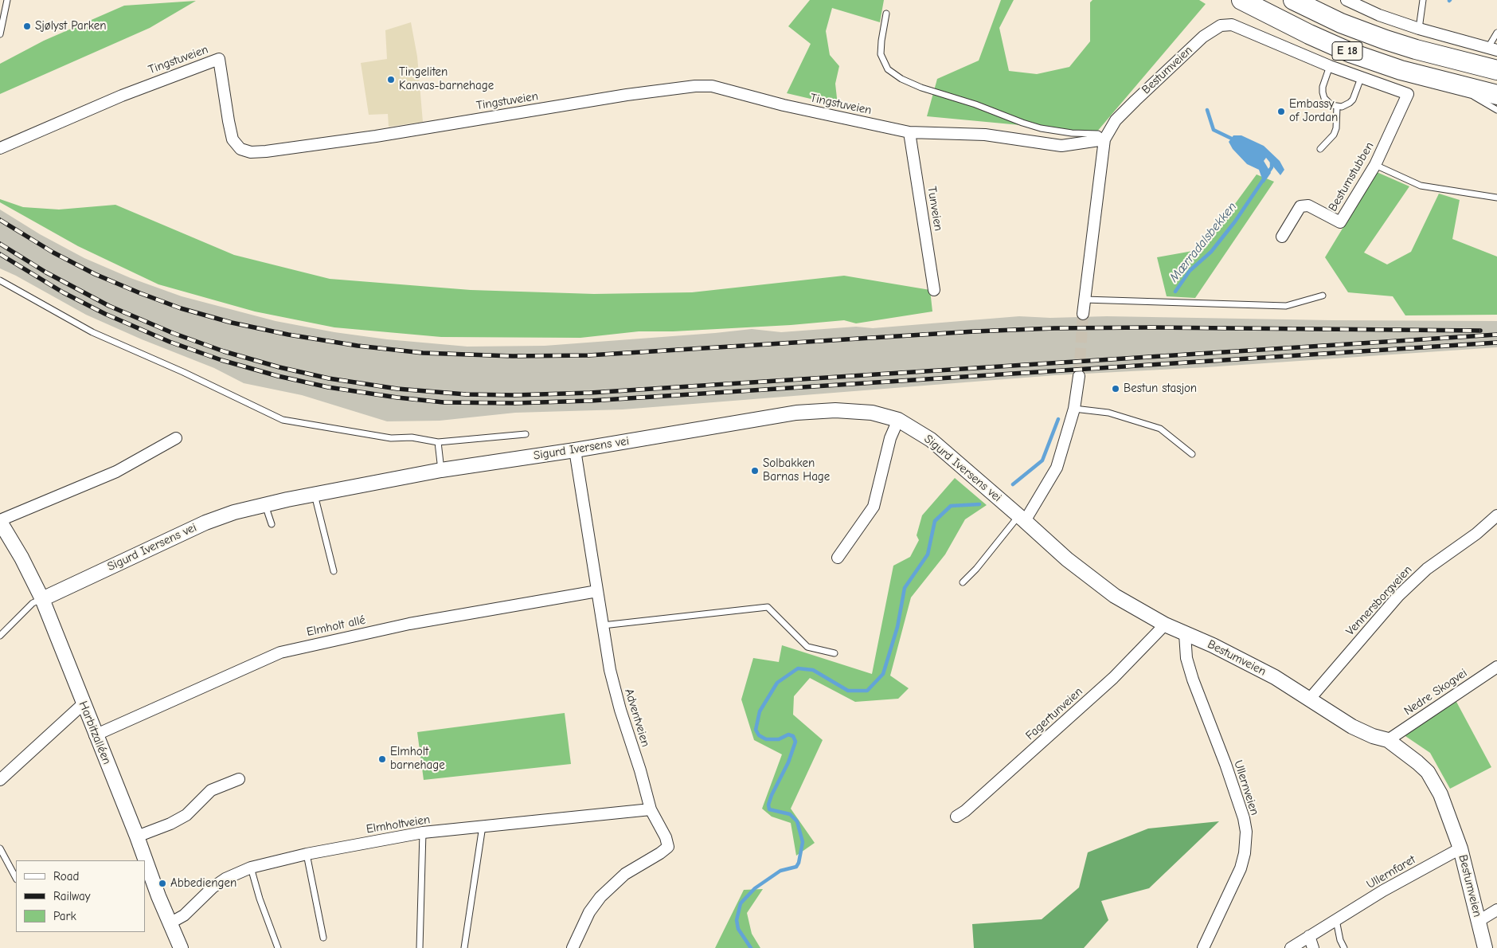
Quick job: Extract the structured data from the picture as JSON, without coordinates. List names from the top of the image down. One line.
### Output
{"streets":{"highway":["E 18"],"street":["Tingstuveien","Bestumveien","Bestumstubben","Tunveien","Sigurd Iversens vei","Vennersborgveien","Elmholt allé","Nedre Skogvei","Fagertunveien","Adventveien","Harbitzalléen","Ullernveien","Elmholtveien","Ullernfaret"]},"crossings":[["Tingstuveien","Bestumveien"],["Tingstuveien","Tunveien"],["Bestumveien","Bestumstubben"],["Bestumveien","Sigurd Iversens vei"],["Bestumveien","Vennersborgveien"],["Bestumveien","Nedre Skogvei"],["Bestumveien","Fagertunveien"],["Bestumveien","Ullernveien"],["Bestumveien","Ullernfaret"],["Sigurd Iversens vei","Adventveien"],["Sigurd Iversens vei","Harbitzalléen"],["Elmholt allé","Adventveien"],["Elmholt allé","Harbitzalléen"],["Adventveien","Elmholtveien"],["Harbitzalléen","Elmholtveien"]],"water":["Mærradalsbekken"],"places":["Sjølyst Parken","Tingeliten Kanvas-barnehage","Embassy of Jordan","Bestun stasjon","Solbakken Barnas Hage","Elmholt barnehage","Abbediengen"],"legend":["Road","Railway","Park"]}
